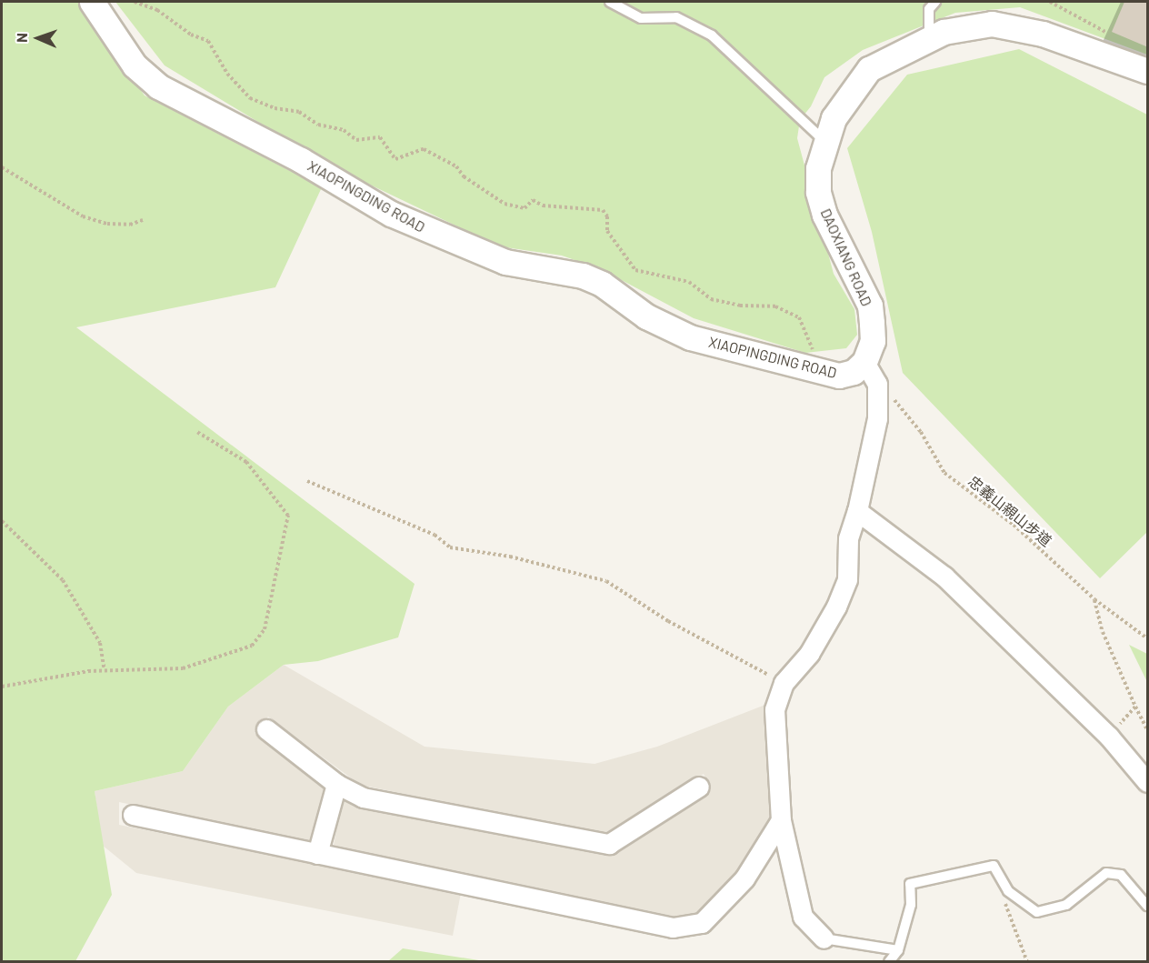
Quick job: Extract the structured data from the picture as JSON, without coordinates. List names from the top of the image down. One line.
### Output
{"streets":{"street":["XIAOPINGDING ROAD","DAOXIANG ROAD"],"path":["忠義山親山步道"]},"crossings":[["XIAOPINGDING ROAD","DAOXIANG ROAD"]],"north":"left"}
